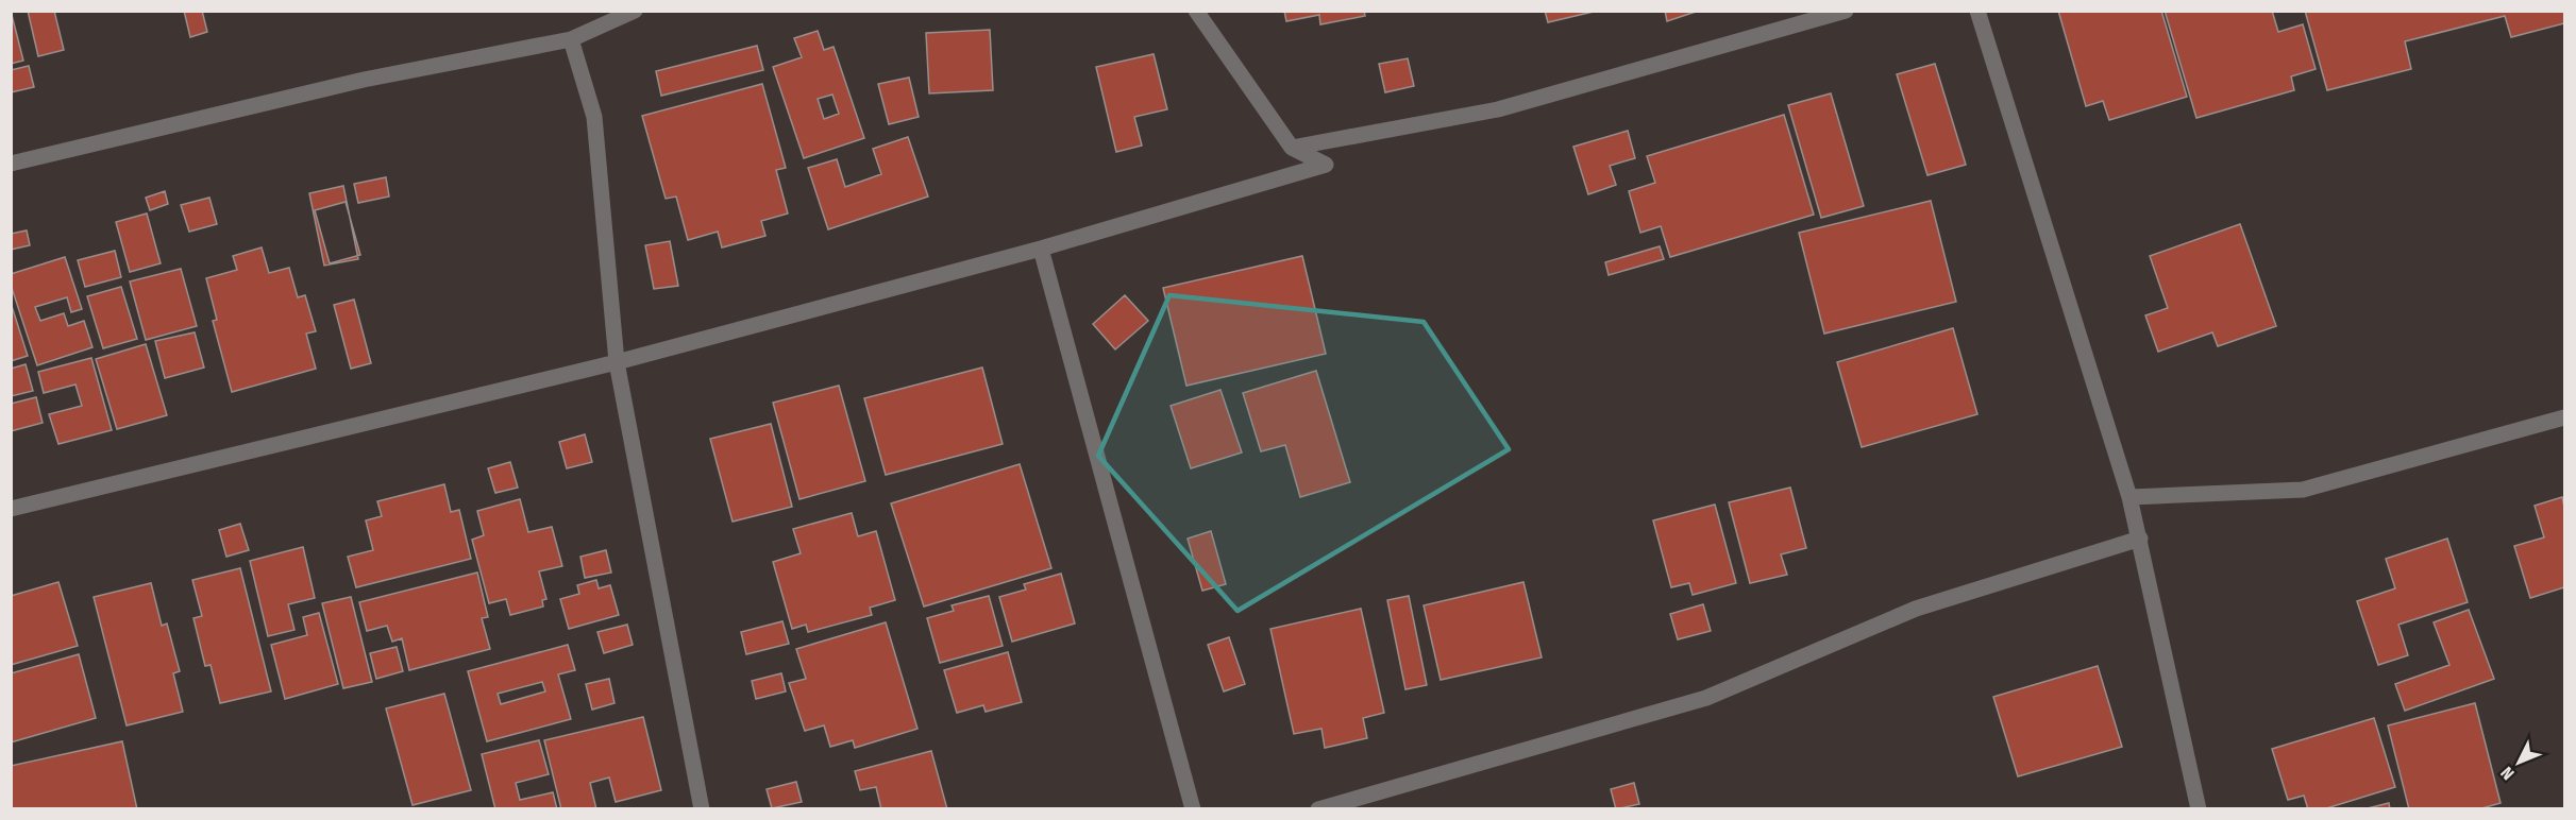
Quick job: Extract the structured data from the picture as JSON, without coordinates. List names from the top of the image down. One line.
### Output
{"north":"bottom left"}
